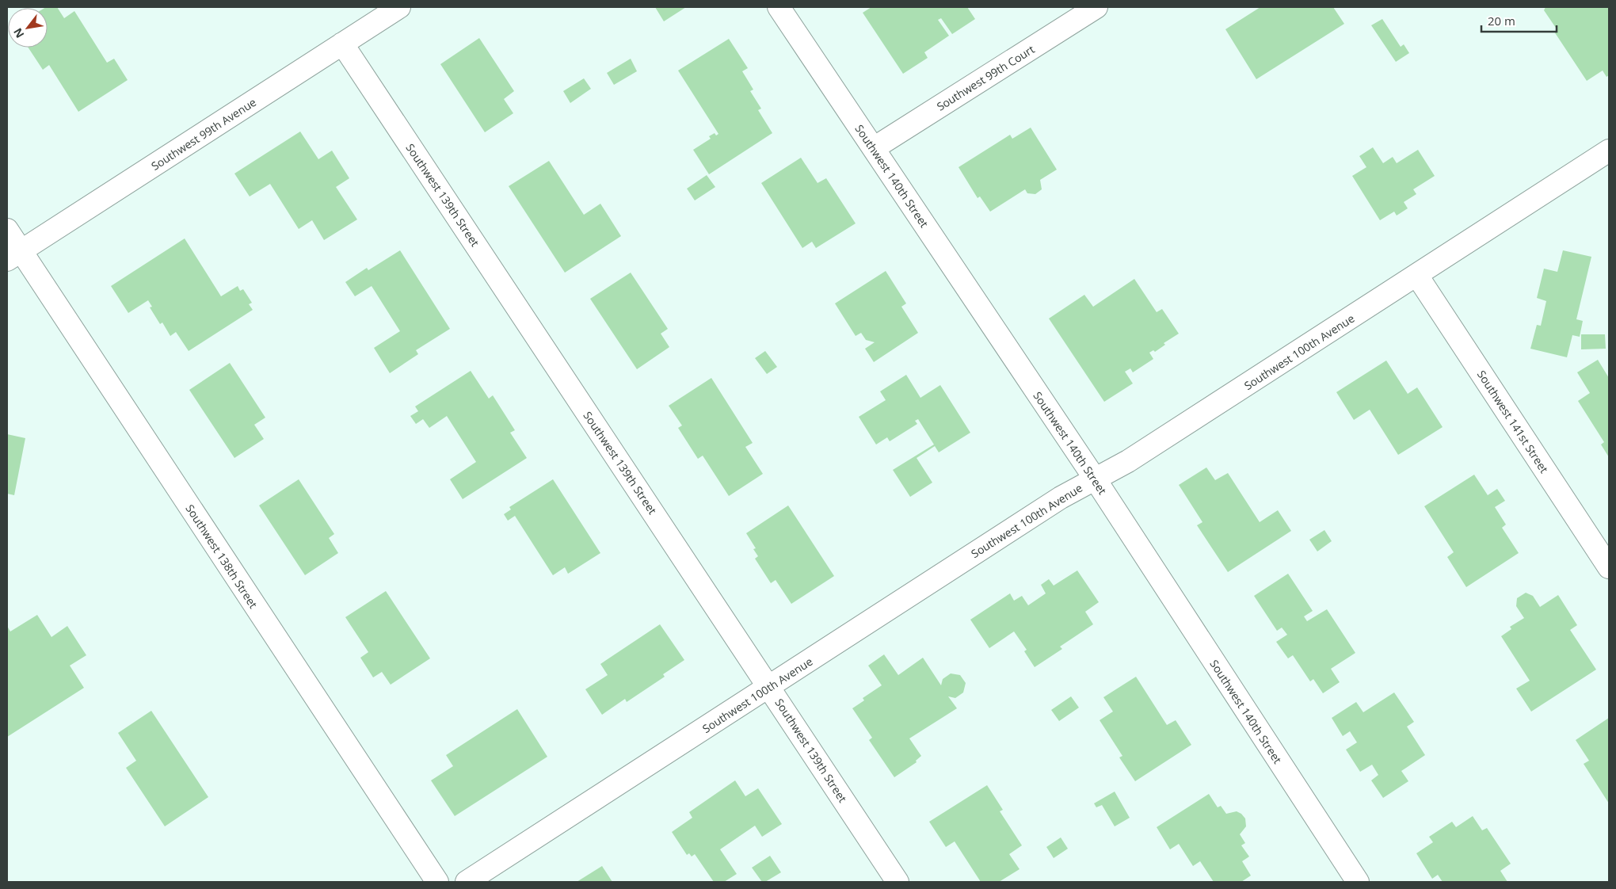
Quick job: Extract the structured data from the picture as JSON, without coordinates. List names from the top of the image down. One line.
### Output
{"streets":{"street":["Southwest 99th Court","Southwest 99th Avenue","Southwest 140th Street","Southwest 139th Street","Southwest 100th Avenue","Southwest 141st Street","Southwest 138th Street"]},"crossings":[["Southwest 99th Court","Southwest 140th Street"],["Southwest 99th Avenue","Southwest 139th Street"],["Southwest 99th Avenue","Southwest 138th Street"],["Southwest 140th Street","Southwest 100th Avenue"],["Southwest 139th Street","Southwest 100th Avenue"],["Southwest 100th Avenue","Southwest 141st Street"]],"scale_bar":"20 m","north":"bottom left"}
